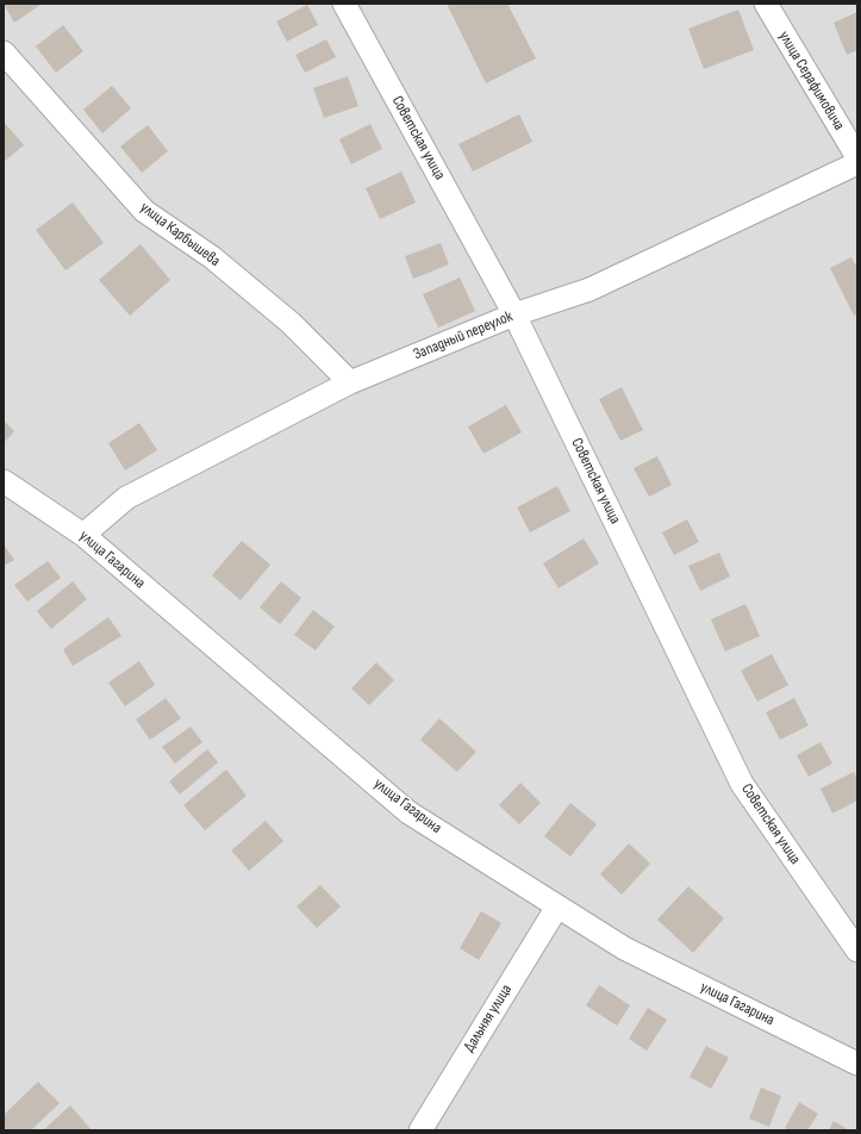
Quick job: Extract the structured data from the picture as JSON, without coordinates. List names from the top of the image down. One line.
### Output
{"streets":{"street":["улица Серафимовича","Советская улица","улица Карбышева","Западный переулок","улица Гагарина","Дальняя улица"]},"crossings":[["Советская улица","Западный переулок"],["улица Карбышева","Западный переулок"],["Западный переулок","улица Гагарина"],["улица Гагарина","Дальняя улица"]]}
